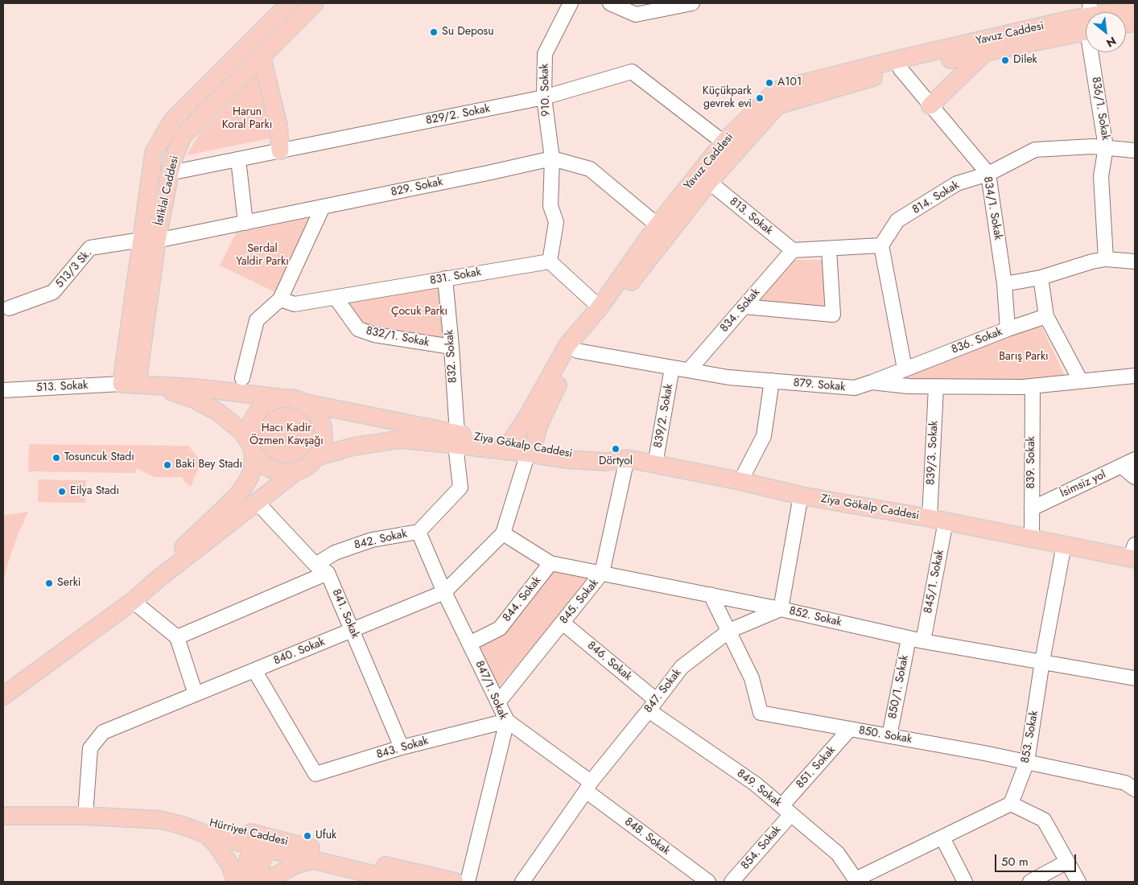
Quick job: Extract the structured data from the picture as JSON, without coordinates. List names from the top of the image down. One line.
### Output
{"streets":{"main road":["Yavuz Caddesi","İstiklal Caddesi","Ziya Gökalp Caddesi","Hürriyet Caddesi"],"street":["910. Sokak","836/1. Sokak","829/2. Sokak","829. Sokak","814. Sokak","834/1. Sokak","813. Sokak","513/3 Sk.","831. Sokak","834. Sokak","832/1. Sokak","836. Sokak","832. Sokak","879. Sokak","513. Sokak","839/2. Sokak","839/3. Sokak","839. Sokak","İsimsiz yol","842. Sokak","845/1. Sokak","844. Sokak","845. Sokak","841. Sokak","852. Sokak","840. Sokak","846. Sokak","850/1. Sokak","847/1. Sokak","847. Sokak","850. Sokak","853. Sokak","843. Sokak","851. Sokak","849. Sokak","848. Sokak","854. Sokak"]},"crossings":[["Yavuz Caddesi","829/2. Sokak"],["Yavuz Caddesi","829. Sokak"],["Yavuz Caddesi","834/1. Sokak"],["Yavuz Caddesi","813. Sokak"],["Yavuz Caddesi","879. Sokak"],["Yavuz Caddesi","Ziya Gökalp Caddesi"],["Yavuz Caddesi","840. Sokak"],["910. Sokak","829/2. Sokak"],["910. Sokak","829. Sokak"],["910. Sokak","831. Sokak"],["836/1. Sokak","814. Sokak"],["829/2. Sokak","İstiklal Caddesi"],["829. Sokak","İstiklal Caddesi"],["829. Sokak","513/3 Sk."],["İstiklal Caddesi","513/3 Sk."],["İstiklal Caddesi","513. Sokak"],["814. Sokak","834/1. Sokak"],["834/1. Sokak","836. Sokak"],["813. Sokak","834. Sokak"],["831. Sokak","832/1. Sokak"],["831. Sokak","832. Sokak"],["834. Sokak","879. Sokak"],["832/1. Sokak","832. Sokak"],["836. Sokak","879. Sokak"],["832. Sokak","Ziya Gökalp Caddesi"],["832. Sokak","842. Sokak"],["879. Sokak","839/2. Sokak"],["879. Sokak","839/3. Sokak"],["879. Sokak","839. Sokak"],["839/2. Sokak","Ziya Gökalp Caddesi"],["Ziya Gökalp Caddesi","839/3. Sokak"],["Ziya Gökalp Caddesi","839. Sokak"],["Ziya Gökalp Caddesi","842. Sokak"],["Ziya Gökalp Caddesi","845/1. Sokak"],["Ziya Gökalp Caddesi","845. Sokak"],["Ziya Gökalp Caddesi","840. Sokak"],["Ziya Gökalp Caddesi","853. Sokak"],["839/3. Sokak","845/1. Sokak"],["839. Sokak","İsimsiz yol"],["842. Sokak","847/1. Sokak"],["845/1. Sokak","852. Sokak"],["844. Sokak","852. Sokak"],["844. Sokak","847/1. Sokak"],["845. Sokak","852. Sokak"],["845. Sokak","846. Sokak"],["845. Sokak","847/1. Sokak"],["841. Sokak","840. Sokak"],["841. Sokak","843. Sokak"],["852. Sokak","840. Sokak"],["852. Sokak","850/1. Sokak"],["852. Sokak","847. Sokak"],["852. Sokak","850. Sokak"],["852. Sokak","853. Sokak"],["840. Sokak","847/1. Sokak"],["840. Sokak","843. Sokak"],["840. Sokak","Hürriyet Caddesi"],["846. Sokak","847. Sokak"],["846. Sokak","849. Sokak"],["850/1. Sokak","850. Sokak"],["847/1. Sokak","843. Sokak"],["847. Sokak","850. Sokak"],["847. Sokak","849. Sokak"],["847. Sokak","848. Sokak"],["850. Sokak","853. Sokak"],["850. Sokak","851. Sokak"],["851. Sokak","849. Sokak"],["851. Sokak","854. Sokak"],["849. Sokak","854. Sokak"]],"parks":["Harun Koral Parkı","Serdal Yaldir Parkı","Çocuk Parkı","Barış Parkı","Hacı Kadir Özmen Kavşağı"],"places":["Su Deposu","Dilek","A101","Küçükpark gevrek evi","Dörtyol","Tosuncuk Stadı","Baki Bey Stadı","Eilya Stadı","Serki","Ufuk"],"scale_bar":"50 m","north":"bottom right"}
